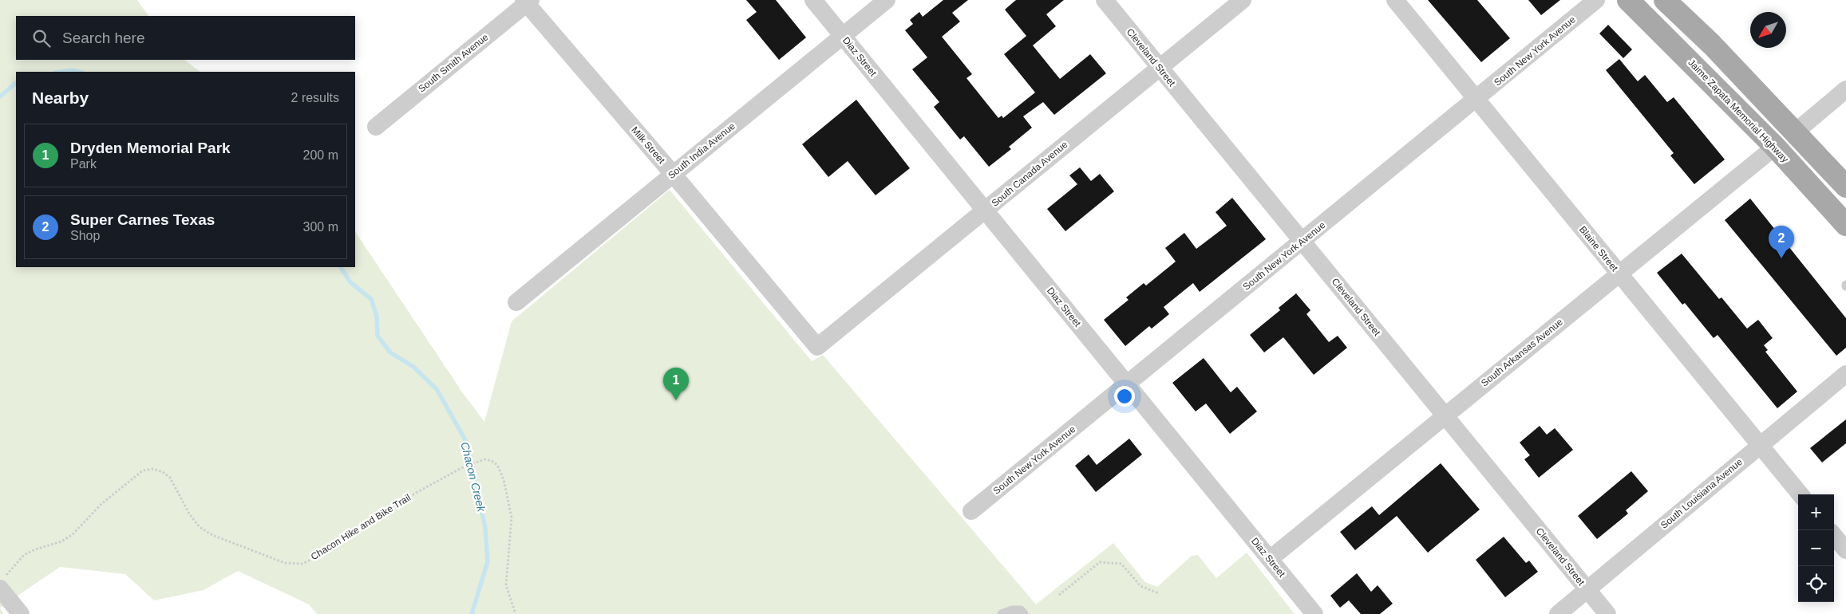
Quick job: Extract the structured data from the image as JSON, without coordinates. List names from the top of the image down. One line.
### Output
{"streets":{"main road":["Jaime Zapata Memorial Highway"],"street":["South New York Avenue","Diaz Street","Cleveland Street","South Smith Avenue","Milk Street","South India Avenue","South Canada Avenue","Blaine Street","South Arkansas Avenue","South Louisiana Avenue"],"path":["Chacon Hike and Bike Trail"]},"crossings":[["South New York Avenue","Diaz Street"],["South New York Avenue","Cleveland Street"],["South New York Avenue","Blaine Street"],["Diaz Street","South India Avenue"],["Diaz Street","South Canada Avenue"],["Diaz Street","South Arkansas Avenue"],["Cleveland Street","South Canada Avenue"],["Cleveland Street","South Arkansas Avenue"],["Cleveland Street","South Louisiana Avenue"],["South Smith Avenue","Milk Street"],["Jaime Zapata Memorial Highway","South Arkansas Avenue"],["Milk Street","South India Avenue"],["Milk Street","South Canada Avenue"],["Blaine Street","South Arkansas Avenue"],["Blaine Street","South Louisiana Avenue"]],"water":["Chacon Creek"],"north":"bottom left","page":{"search":"Search here","heading":["Nearby","2 results"],"list":[{"mark":"1","name":"Dryden Memorial Park","note":"Park","value":"200 m"},{"mark":"2","name":"Super Carnes Texas","note":"Shop","value":"300 m"}],"pins":["2","1"],"map_buttons":["+","−"]}}
